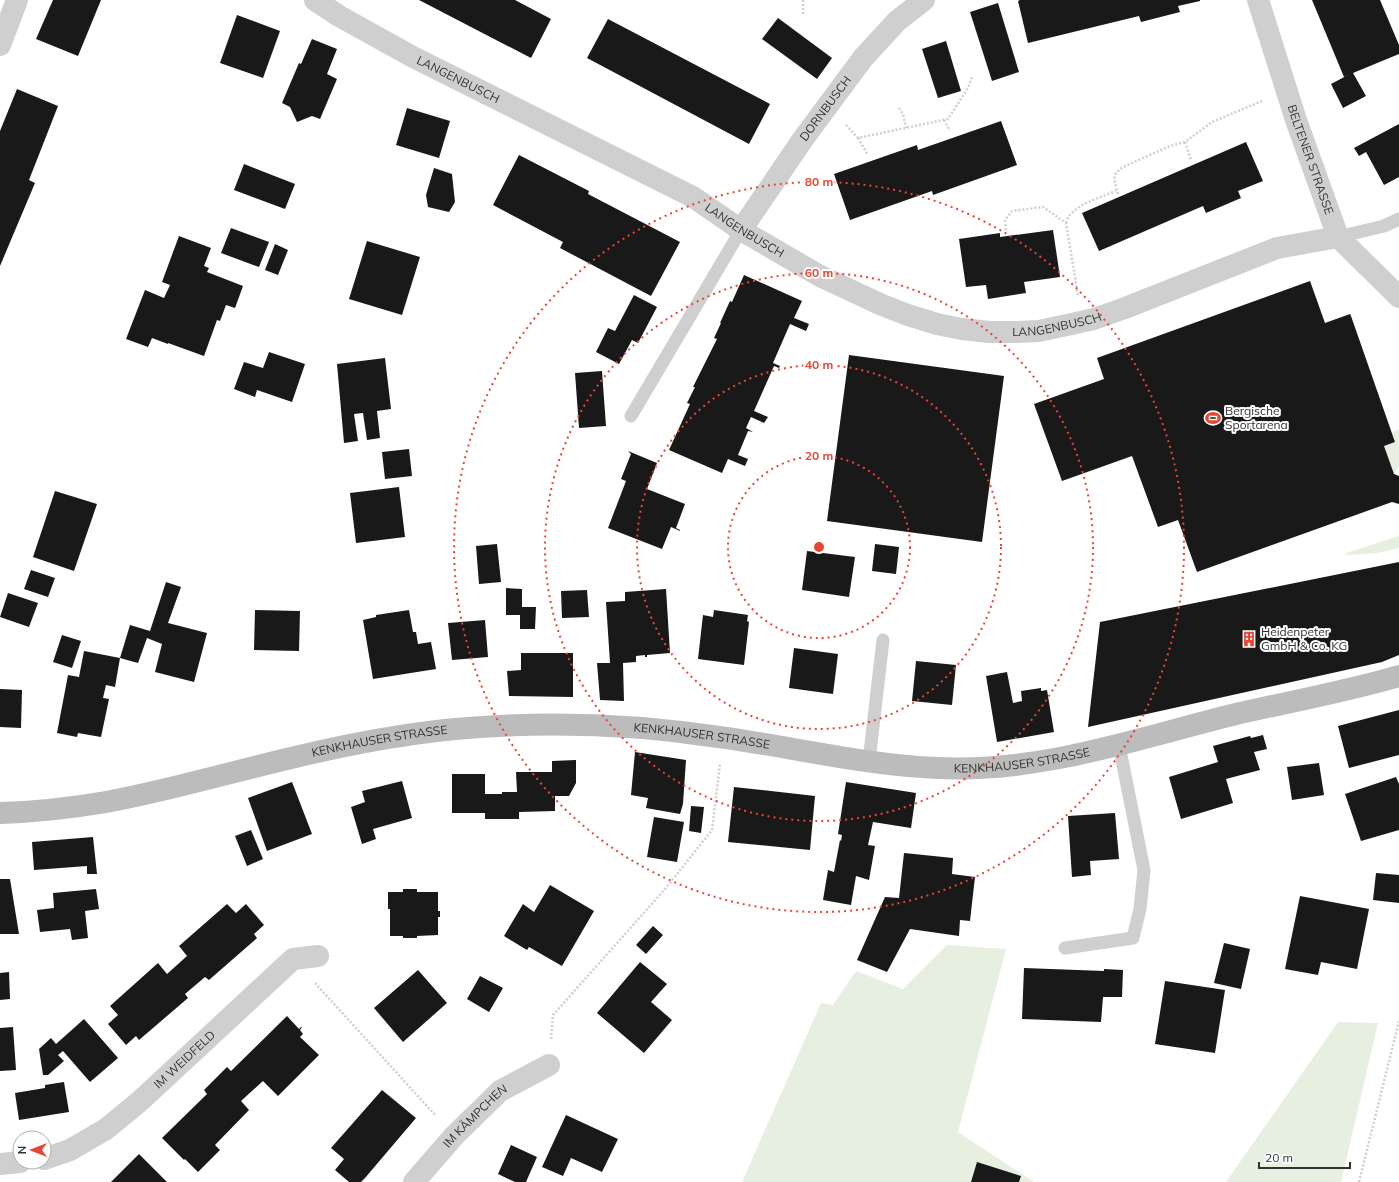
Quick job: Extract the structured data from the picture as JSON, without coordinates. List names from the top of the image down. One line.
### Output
{"streets":{"street":["LANGENBUSCH","DORNBUSCH","BELTENER STRASSE","KENKHAUSER STRASSE","IM WEIDFELD","IM KÄMPCHEN"]},"crossings":[["LANGENBUSCH","DORNBUSCH"],["LANGENBUSCH","BELTENER STRASSE"]],"places":{"sports":["Bergische Sportarena"],"building":["Heidenpeter GmbH & Co. KG"]},"scale_bar":"20 m","north":"left","rings":["80 m","60 m","40 m","20 m"]}
